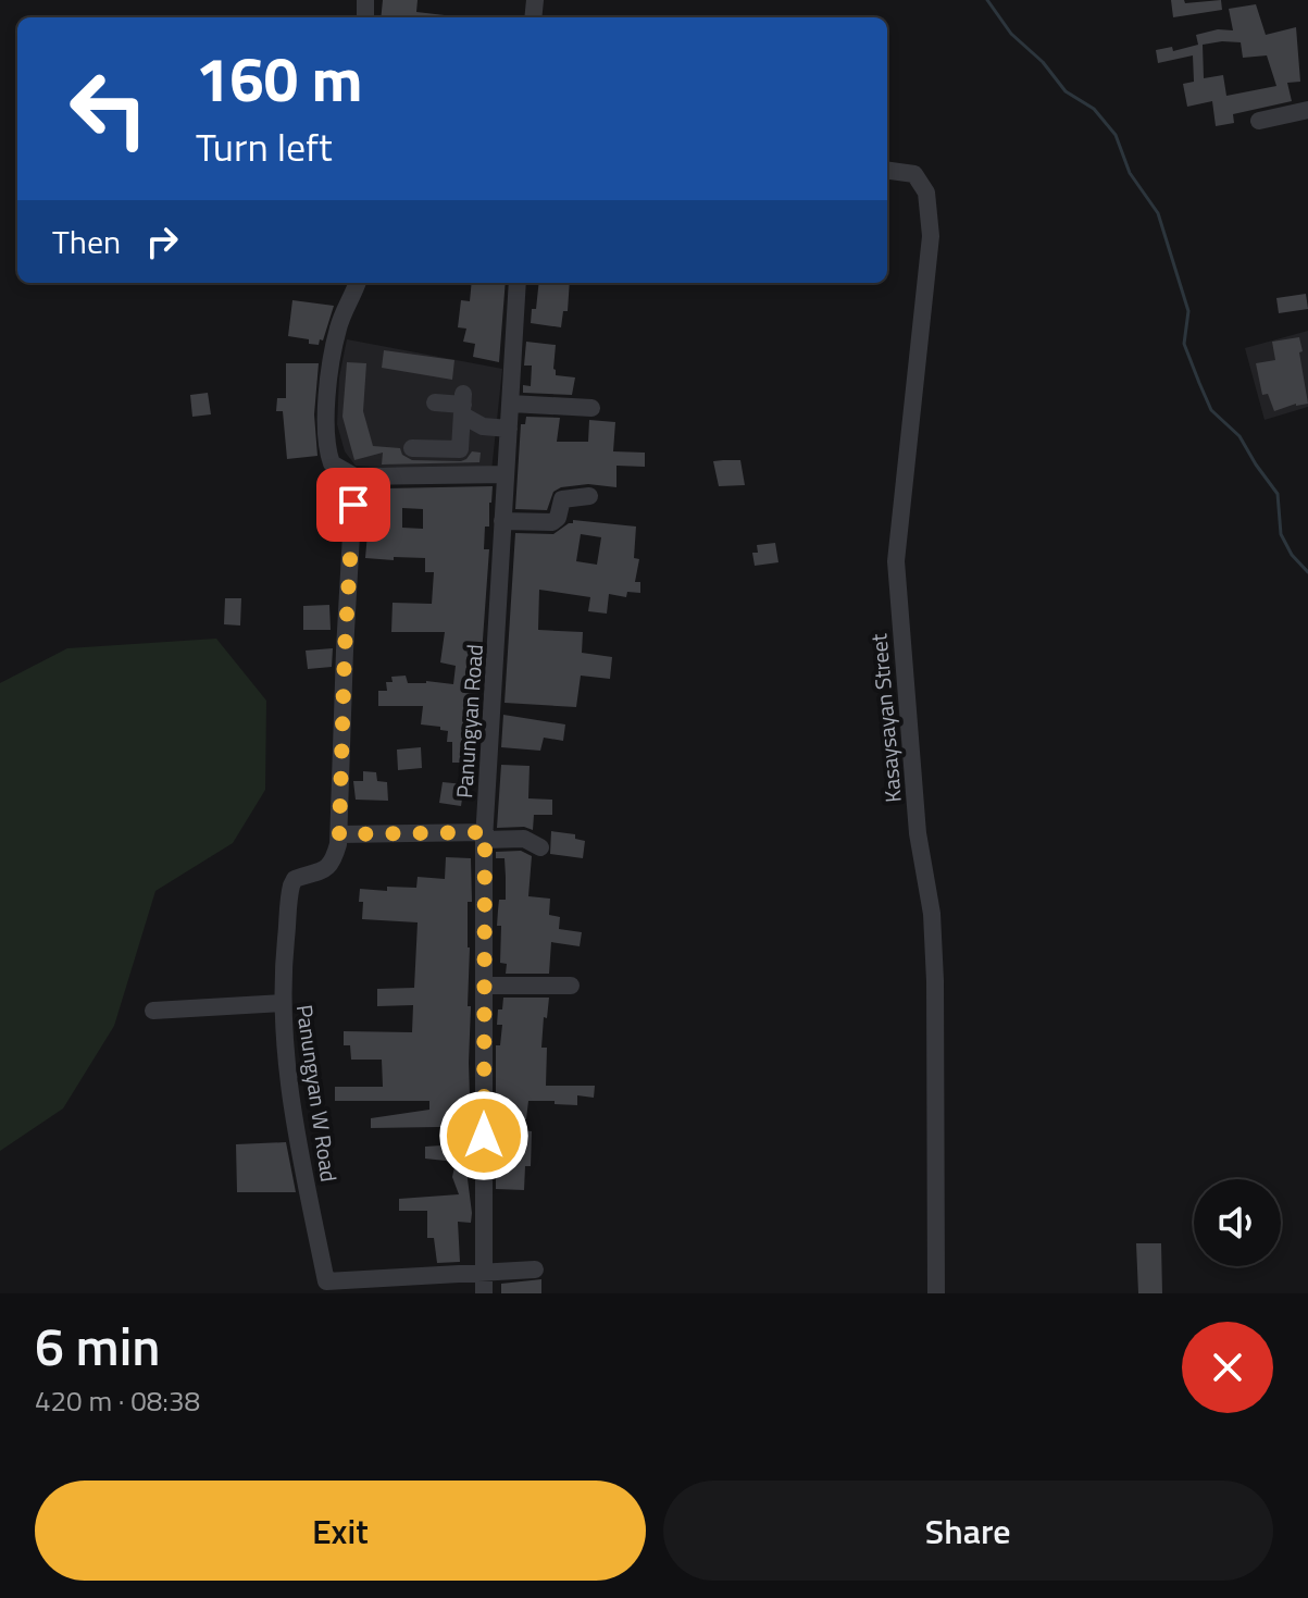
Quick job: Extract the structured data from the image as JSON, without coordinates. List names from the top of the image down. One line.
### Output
{"streets":{"street":["Kasaysayan Street","Panungyan Road","Panungyan W Road"]},"crossings":[["Panungyan Road","Panungyan W Road"]],"page":{"turn":["160 m","Turn left"],"then":"Then","heading":["6 min","420 m · 08:38"],"buttons":["Exit","Share"]}}
